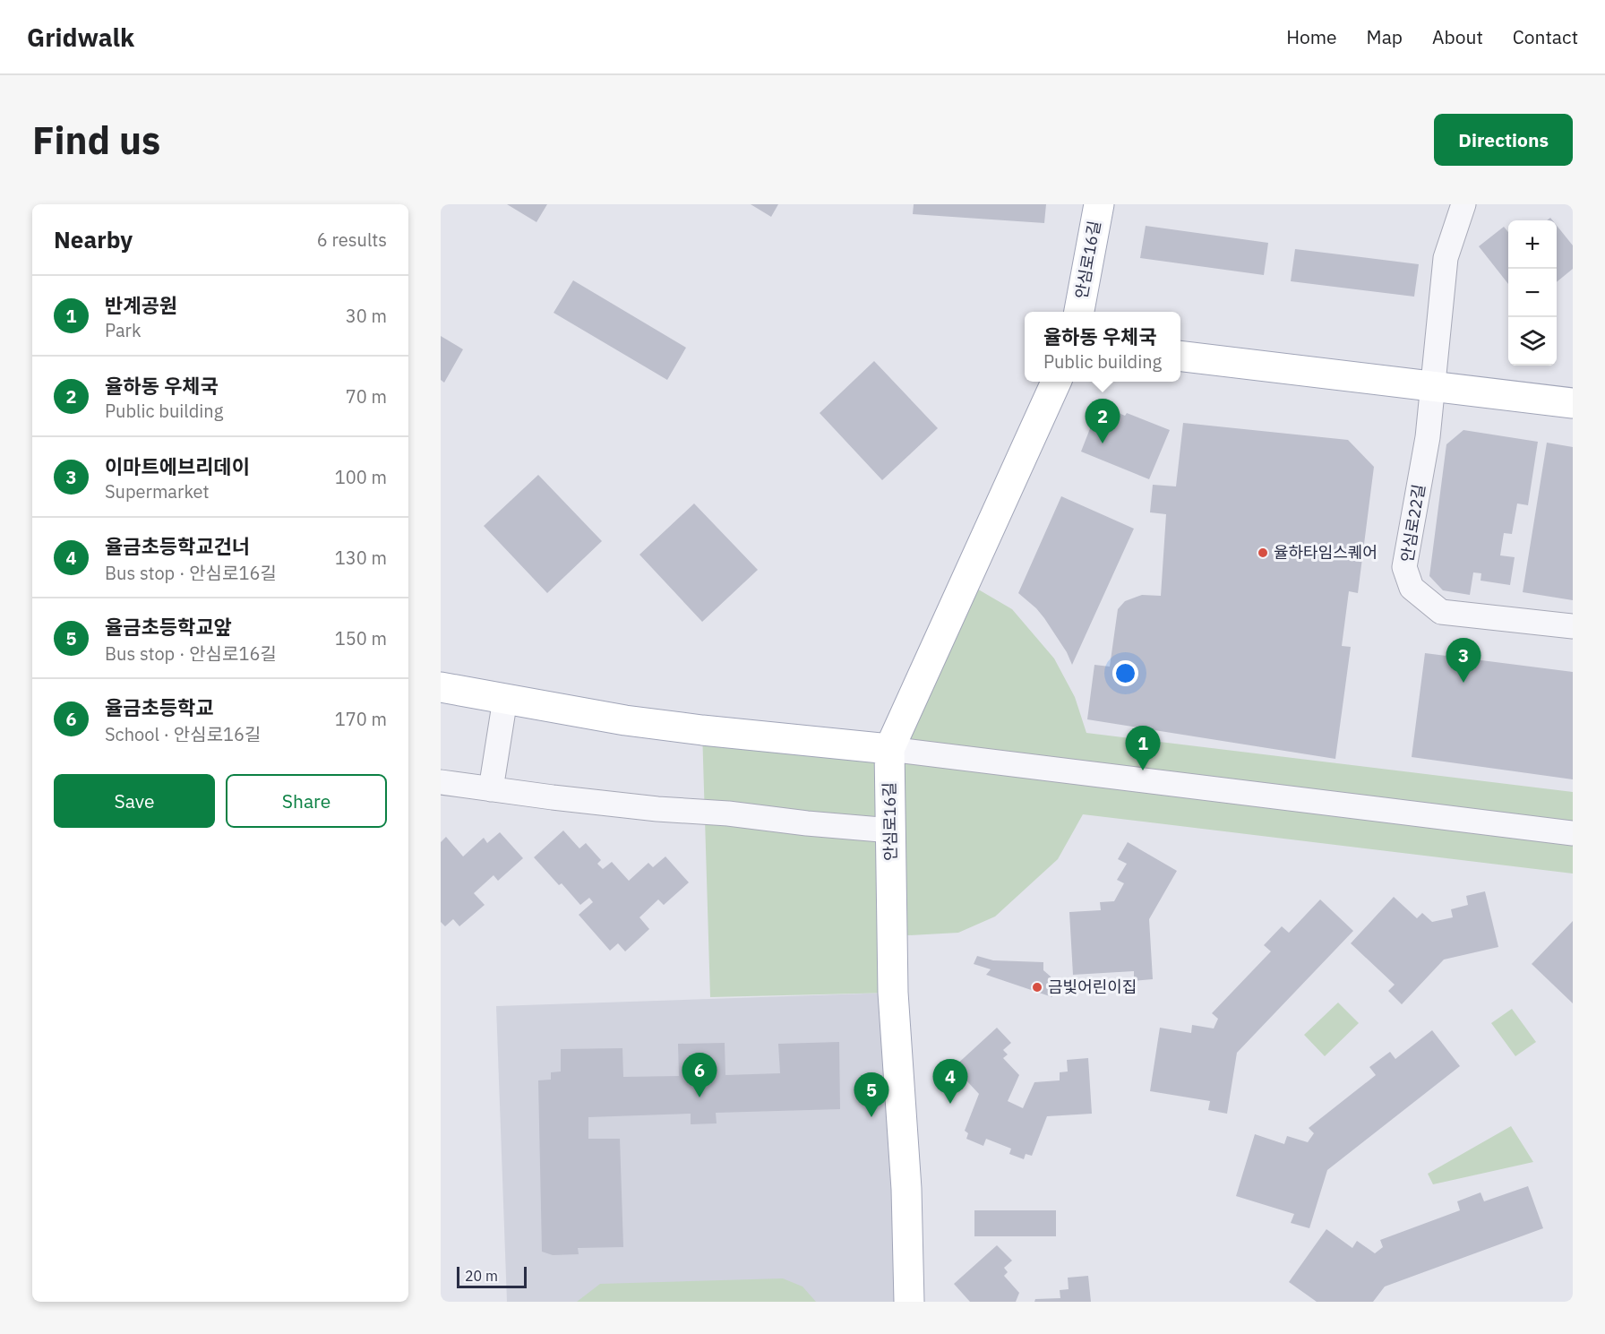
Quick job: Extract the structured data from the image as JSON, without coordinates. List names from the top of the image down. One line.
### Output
{"streets":{"main road":["안심로16길"],"street":["안심로22길"]},"places":["율하타임스퀘어","금빛어린이집"],"scale_bar":"20 m","page":{"header":"Gridwalk","nav":["Home","Map","About","Contact"],"buttons":["Directions",["Save","Share"]],"title":"Find us","heading":["Nearby","6 results"],"map_buttons":["+","−"],"list":[{"mark":"1","name":"반계공원","note":"Park","value":"30 m"},{"mark":"2","name":"율하동 우체국","note":"Public building","value":"70 m"},{"mark":"3","name":"이마트에브리데이","note":"Supermarket","value":"100 m"},{"mark":"4","name":"율금초등학교건너","note":"Bus stop · 안심로16길","value":"130 m"},{"mark":"5","name":"율금초등학교앞","note":"Bus stop · 안심로16길","value":"150 m"},{"mark":"6","name":"율금초등학교","note":"School · 안심로16길","value":"170 m"}],"popup":["율하동 우체국","Public building"],"pins":["2","3","1","6","4","5"],"scale":"20 m"}}
